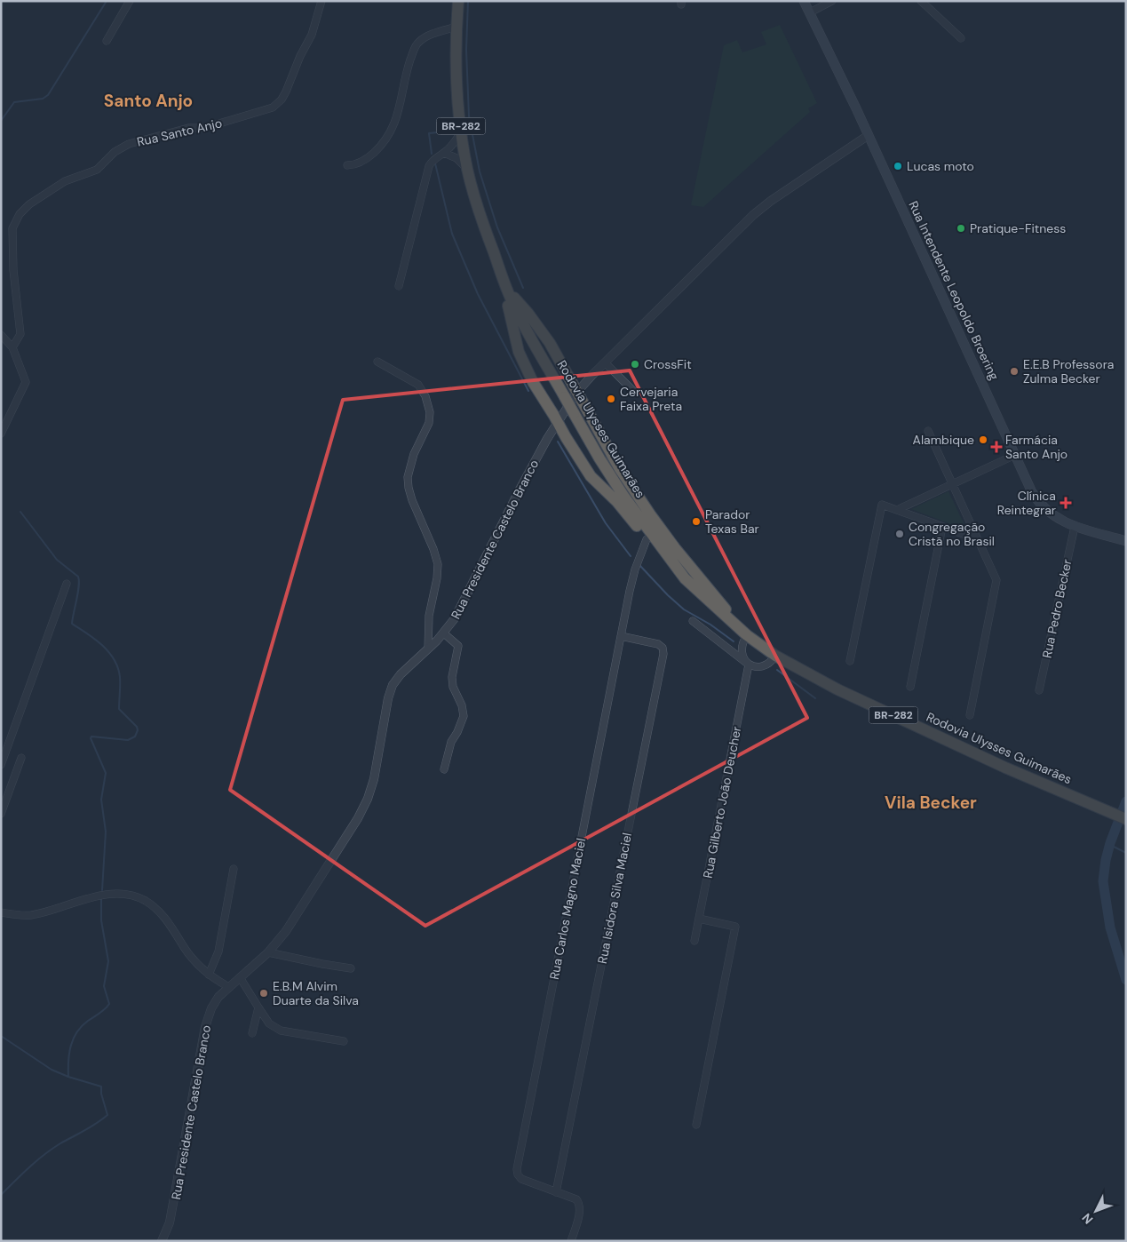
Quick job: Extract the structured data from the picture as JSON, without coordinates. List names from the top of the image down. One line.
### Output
{"streets":{"highway":["BR-282","Rodovia Ulysses Guimarães"],"main road":["Rua Intendente Leopoldo Broering"],"street":["Rua Santo Anjo","Rua Presidente Castelo Branco","Rua Pedro Becker","Rua Gilberto João Deucher","Rua Isidora Silva Maciel","Rua Carlos Magno Maciel"]},"crossings":[["Rua Intendente Leopoldo Broering","Rua Presidente Castelo Branco"],["Rua Intendente Leopoldo Broering","Rua Pedro Becker"],["Rua Isidora Silva Maciel","Rua Carlos Magno Maciel"]],"districts":["Santo Anjo","Vila Becker"],"places":{"other":["Lucas moto","Pratique-Fitness","CrossFit","E.E.B Professora Zulma Becker","Cervejaria Faixa Preta","Alambique","Parador Texas Bar","Congregação Cristã no Brasil","E.B.M Alvim Duarte da Silva"],"health":["Farmácia Santo Anjo","Clínica Reintegrar"]},"north":"bottom left"}
